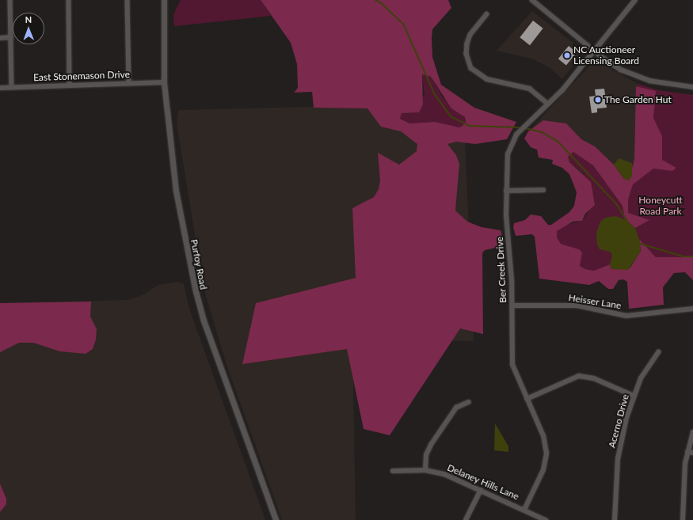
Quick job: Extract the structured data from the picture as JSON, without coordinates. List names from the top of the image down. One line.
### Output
{"streets":{"street":["East Stonemason Drive","Purfoy Road","Ber Creek Drive","Heisser Lane","Acerno Drive","Delaney Hills Lane"]},"crossings":[["East Stonemason Drive","Purfoy Road"],["Ber Creek Drive","Heisser Lane"],["Ber Creek Drive","Delaney Hills Lane"]],"parks":["Honeycutt Road Park"],"places":["NC Auctioneer Licensing Board","The Garden Hut"],"north":"top"}
